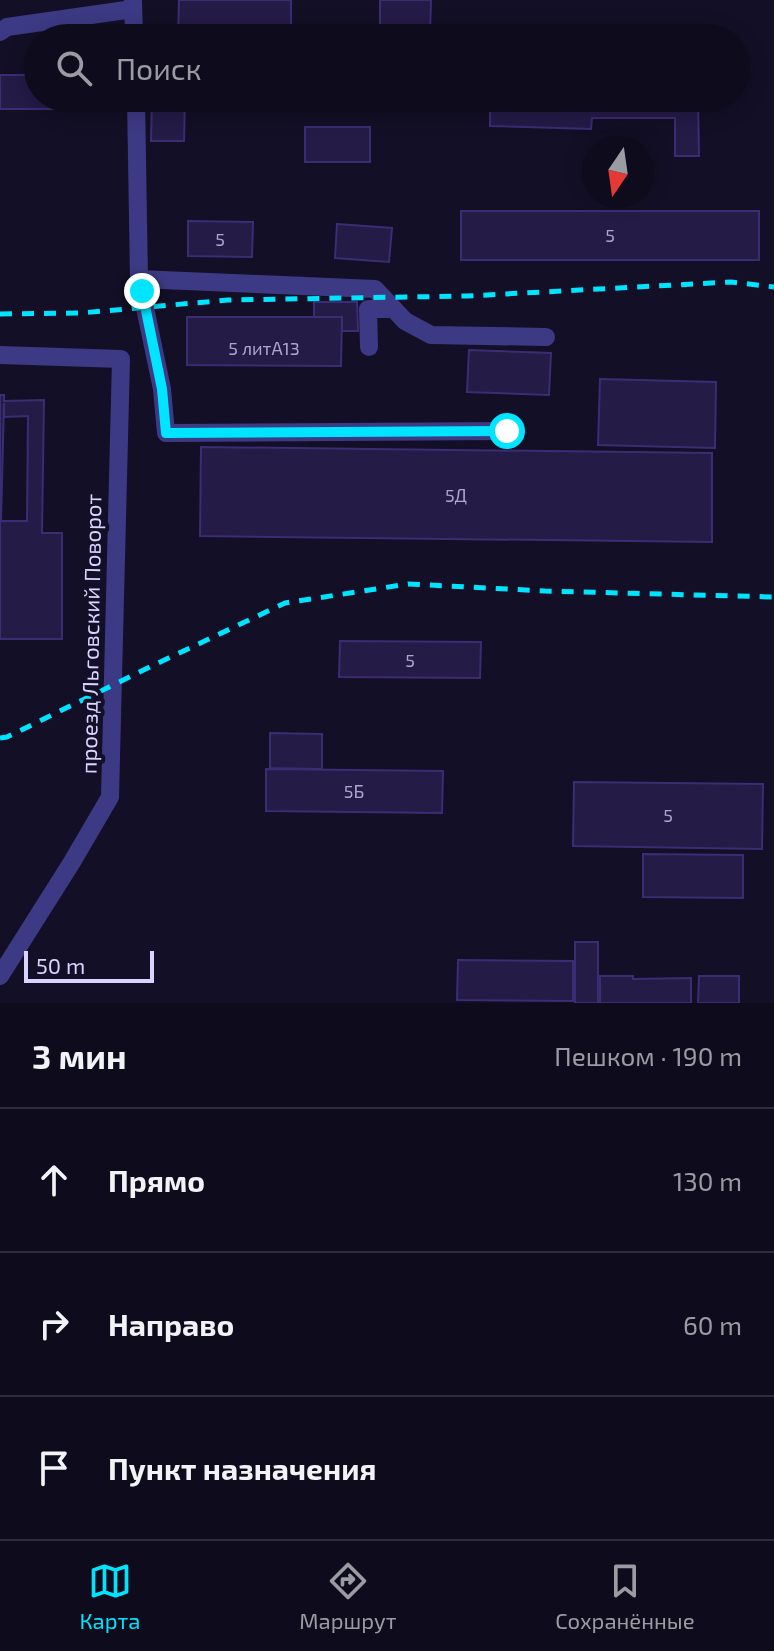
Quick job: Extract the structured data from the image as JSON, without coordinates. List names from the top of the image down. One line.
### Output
{"streets":{"street":["проезд Льговский Поворот"]},"house_numbers":["5","5","5 литА13","5Д","5","5Б","5"],"scale_bar":"50 m","north":"bottom","page":{"search":"Поиск","scale":"50 m","heading":["3 мин","Пешком · 190 m"],"list":[["Прямо","130 m"],["Направо","60 m"],"Пункт назначения"],"nav":["Карта","Маршрут","Сохранённые"]}}
